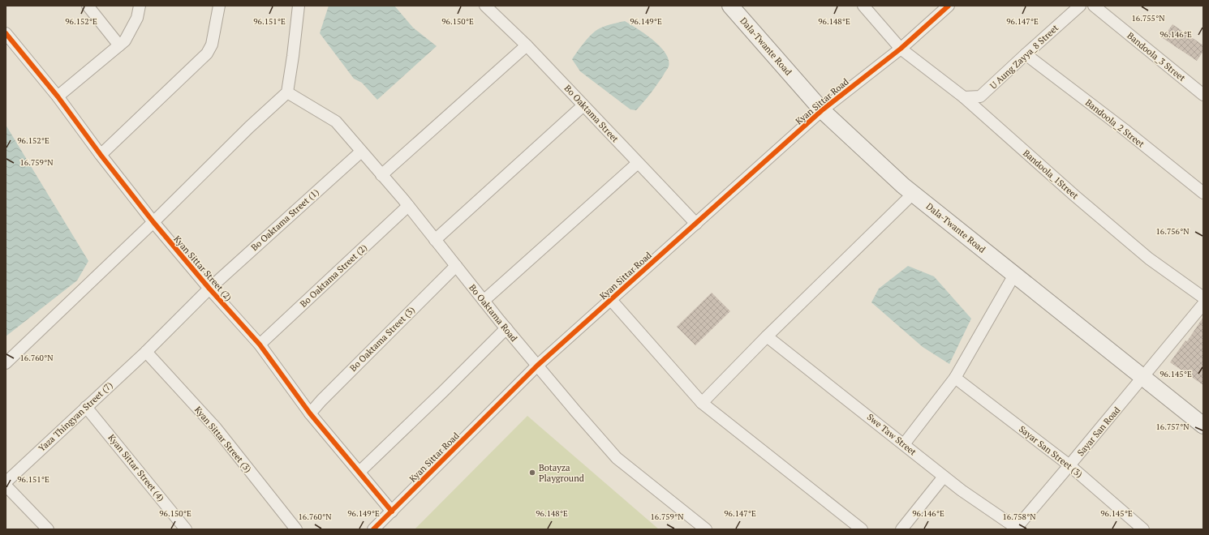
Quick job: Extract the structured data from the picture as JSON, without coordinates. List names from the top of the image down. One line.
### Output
{"streets":{"main road":["Dala-Twante Road"],"street":["U Aung Zayya_8 Street","Bandoola_3 Street","Kyan Sittar Road","Bo Oaktama Street","Bandoola_2 Street","Bandoola_1Street","Bo Oaktama Street (1)","Kyan Sittar Street (2)","Bo Oaktama Street (2)","Bo Oaktama Road","Bo Oaktama Street (3)","Yaza Thingyan Street (7)","Sayar San Road","Swe Taw Street","Kyan Sittar Street (3)","Sayar San Street (3)","Kyan Sittar Street (4)"]},"crossings":[["Dala-Twante Road","Kyan Sittar Road"],["Dala-Twante Road","Sayar San Road"],["U Aung Zayya_8 Street","Bandoola_2 Street"],["U Aung Zayya_8 Street","Bandoola_1Street"],["Kyan Sittar Road","Bo Oaktama Street"],["Kyan Sittar Road","Bandoola_1Street"],["Kyan Sittar Road","Kyan Sittar Street (2)"],["Kyan Sittar Road","Bo Oaktama Road"],["Bo Oaktama Street (1)","Kyan Sittar Street (2)"],["Bo Oaktama Street (1)","Bo Oaktama Road"],["Bo Oaktama Street (1)","Yaza Thingyan Street (7)"],["Bo Oaktama Street (1)","Kyan Sittar Street (3)"],["Kyan Sittar Street (2)","Bo Oaktama Street (2)"],["Kyan Sittar Street (2)","Bo Oaktama Street (3)"],["Bo Oaktama Street (2)","Bo Oaktama Road"],["Bo Oaktama Road","Bo Oaktama Street (3)"],["Yaza Thingyan Street (7)","Kyan Sittar Street (3)"],["Yaza Thingyan Street (7)","Kyan Sittar Street (4)"],["Sayar San Road","Swe Taw Street"],["Sayar San Road","Sayar San Street (3)"]],"places":["Botayza Playground"],"coordinates":["16.755°N","96.152°E","96.151°E","96.150°E","96.149°E","96.148°E","96.147°E","96.146°E","16.759°N","16.756°N","16.760°N","96.145°E","16.757°N","16.758°N"]}
